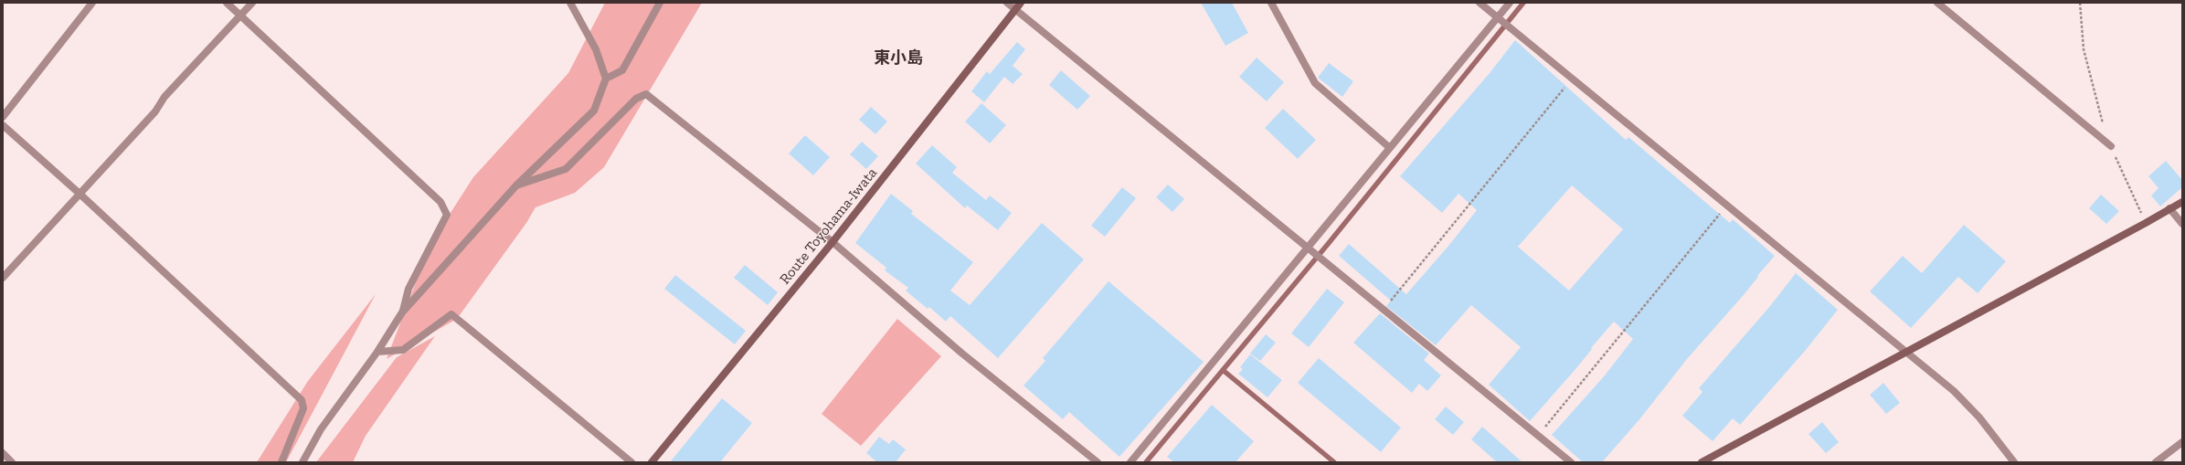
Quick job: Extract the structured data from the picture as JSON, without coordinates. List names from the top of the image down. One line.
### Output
{"streets":{"main road":["Route Toyohama-Iwata"]},"districts":["東小島"]}
